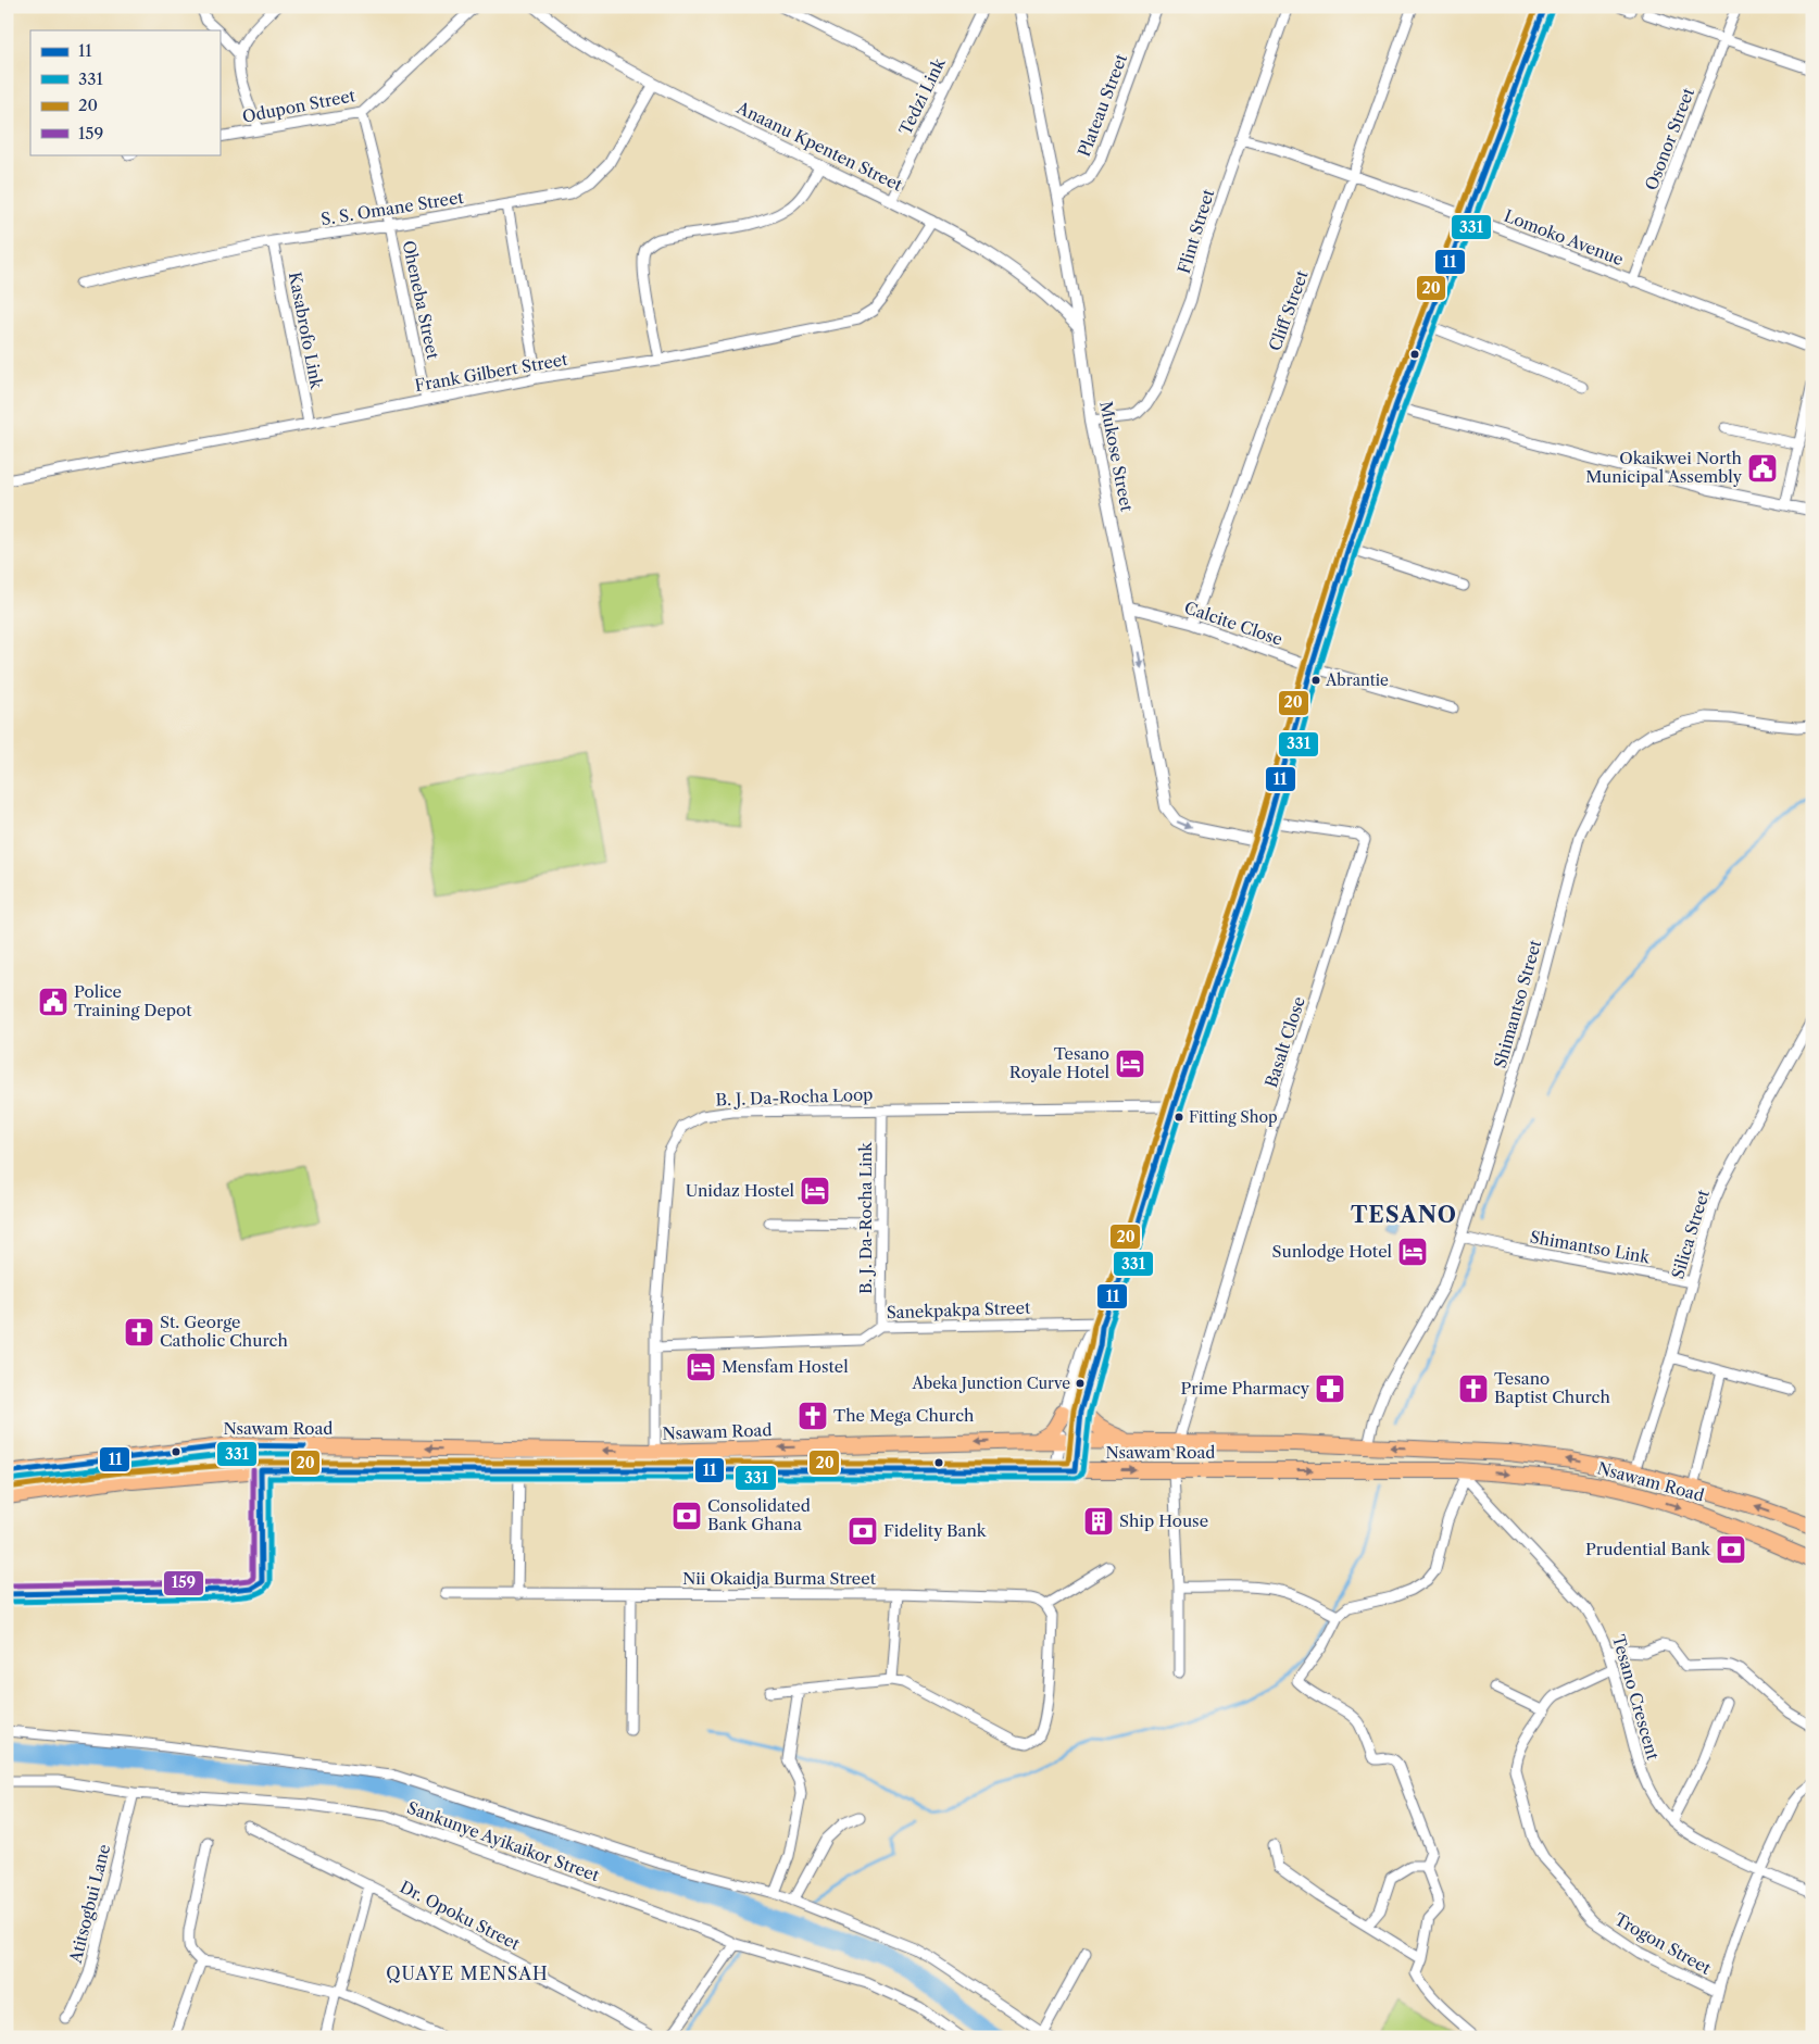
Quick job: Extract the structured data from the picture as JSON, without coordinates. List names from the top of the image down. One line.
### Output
{"streets":{"highway":["Nsawam Road"],"street":["Tedzi Link","Plateau Street","Odupon Street","Osonor Street","Anaanu Kpenten Street","S. S. Omane Street","Flint Street","Lomoko Avenue","Oheneba Street","Cliff Street","Kasabrofo Link","Frank Gilbert Street","Mukose Street","Calcite Close","Shimantso Street","Basalt Close","B. J. Da-Rocha Loop","B. J. Da-Rocha Link","Silica Street","Shimantso Link","Sanekpakpa Street","Nii Okaidja Burma Street","Tesano Crescent","Sankunye Ayikaikor Street","Atitsogbui Lane","Dr. Opoku Street","Trogon Street"]},"crossings":[["Tedzi Link","Anaanu Kpenten Street"],["Plateau Street","Mukose Street"],["Odupon Street","Oheneba Street"],["Osonor Street","Lomoko Avenue"],["Anaanu Kpenten Street","S. S. Omane Street"],["Anaanu Kpenten Street","Frank Gilbert Street"],["Anaanu Kpenten Street","Mukose Street"],["S. S. Omane Street","Oheneba Street"],["S. S. Omane Street","Kasabrofo Link"],["Flint Street","Lomoko Avenue"],["Flint Street","Mukose Street"],["Lomoko Avenue","Cliff Street"],["Oheneba Street","Frank Gilbert Street"],["Cliff Street","Calcite Close"],["Kasabrofo Link","Frank Gilbert Street"],["Mukose Street","Calcite Close"],["Shimantso Street","Shimantso Link"],["Shimantso Street","Nsawam Road"],["Basalt Close","Nsawam Road"],["B. J. Da-Rocha Loop","B. J. Da-Rocha Link"],["B. J. Da-Rocha Loop","Sanekpakpa Street"],["B. J. Da-Rocha Loop","Nsawam Road"],["B. J. Da-Rocha Link","Sanekpakpa Street"],["Silica Street","Shimantso Link"],["Silica Street","Nsawam Road"],["Nsawam Road","Tesano Crescent"],["Tesano Crescent","Trogon Street"],["Sankunye Ayikaikor Street","Atitsogbui Lane"]],"districts":["TESANO","QUAYE MENSAH"],"places":{"public building":["Okaikwei North Municipal Assembly","Police Training Depot"],"other":["Abrantie","Fitting Shop","Abeka Junction Curve"],"hotel":["Tesano Royale Hotel","Unidaz Hostel","Sunlodge Hotel","Mensfam Hostel"],"church":["St. George Catholic Church","Tesano Baptist Church","The Mega Church"],"pharmacy":["Prime Pharmacy"],"bank":["Consolidated Bank Ghana","Fidelity Bank","Prudential Bank"],"building":["Ship House"]},"lines":["transit line 11","transit line 20","transit line 331","transit line 159"],"legend":["11","331","20","159"]}
